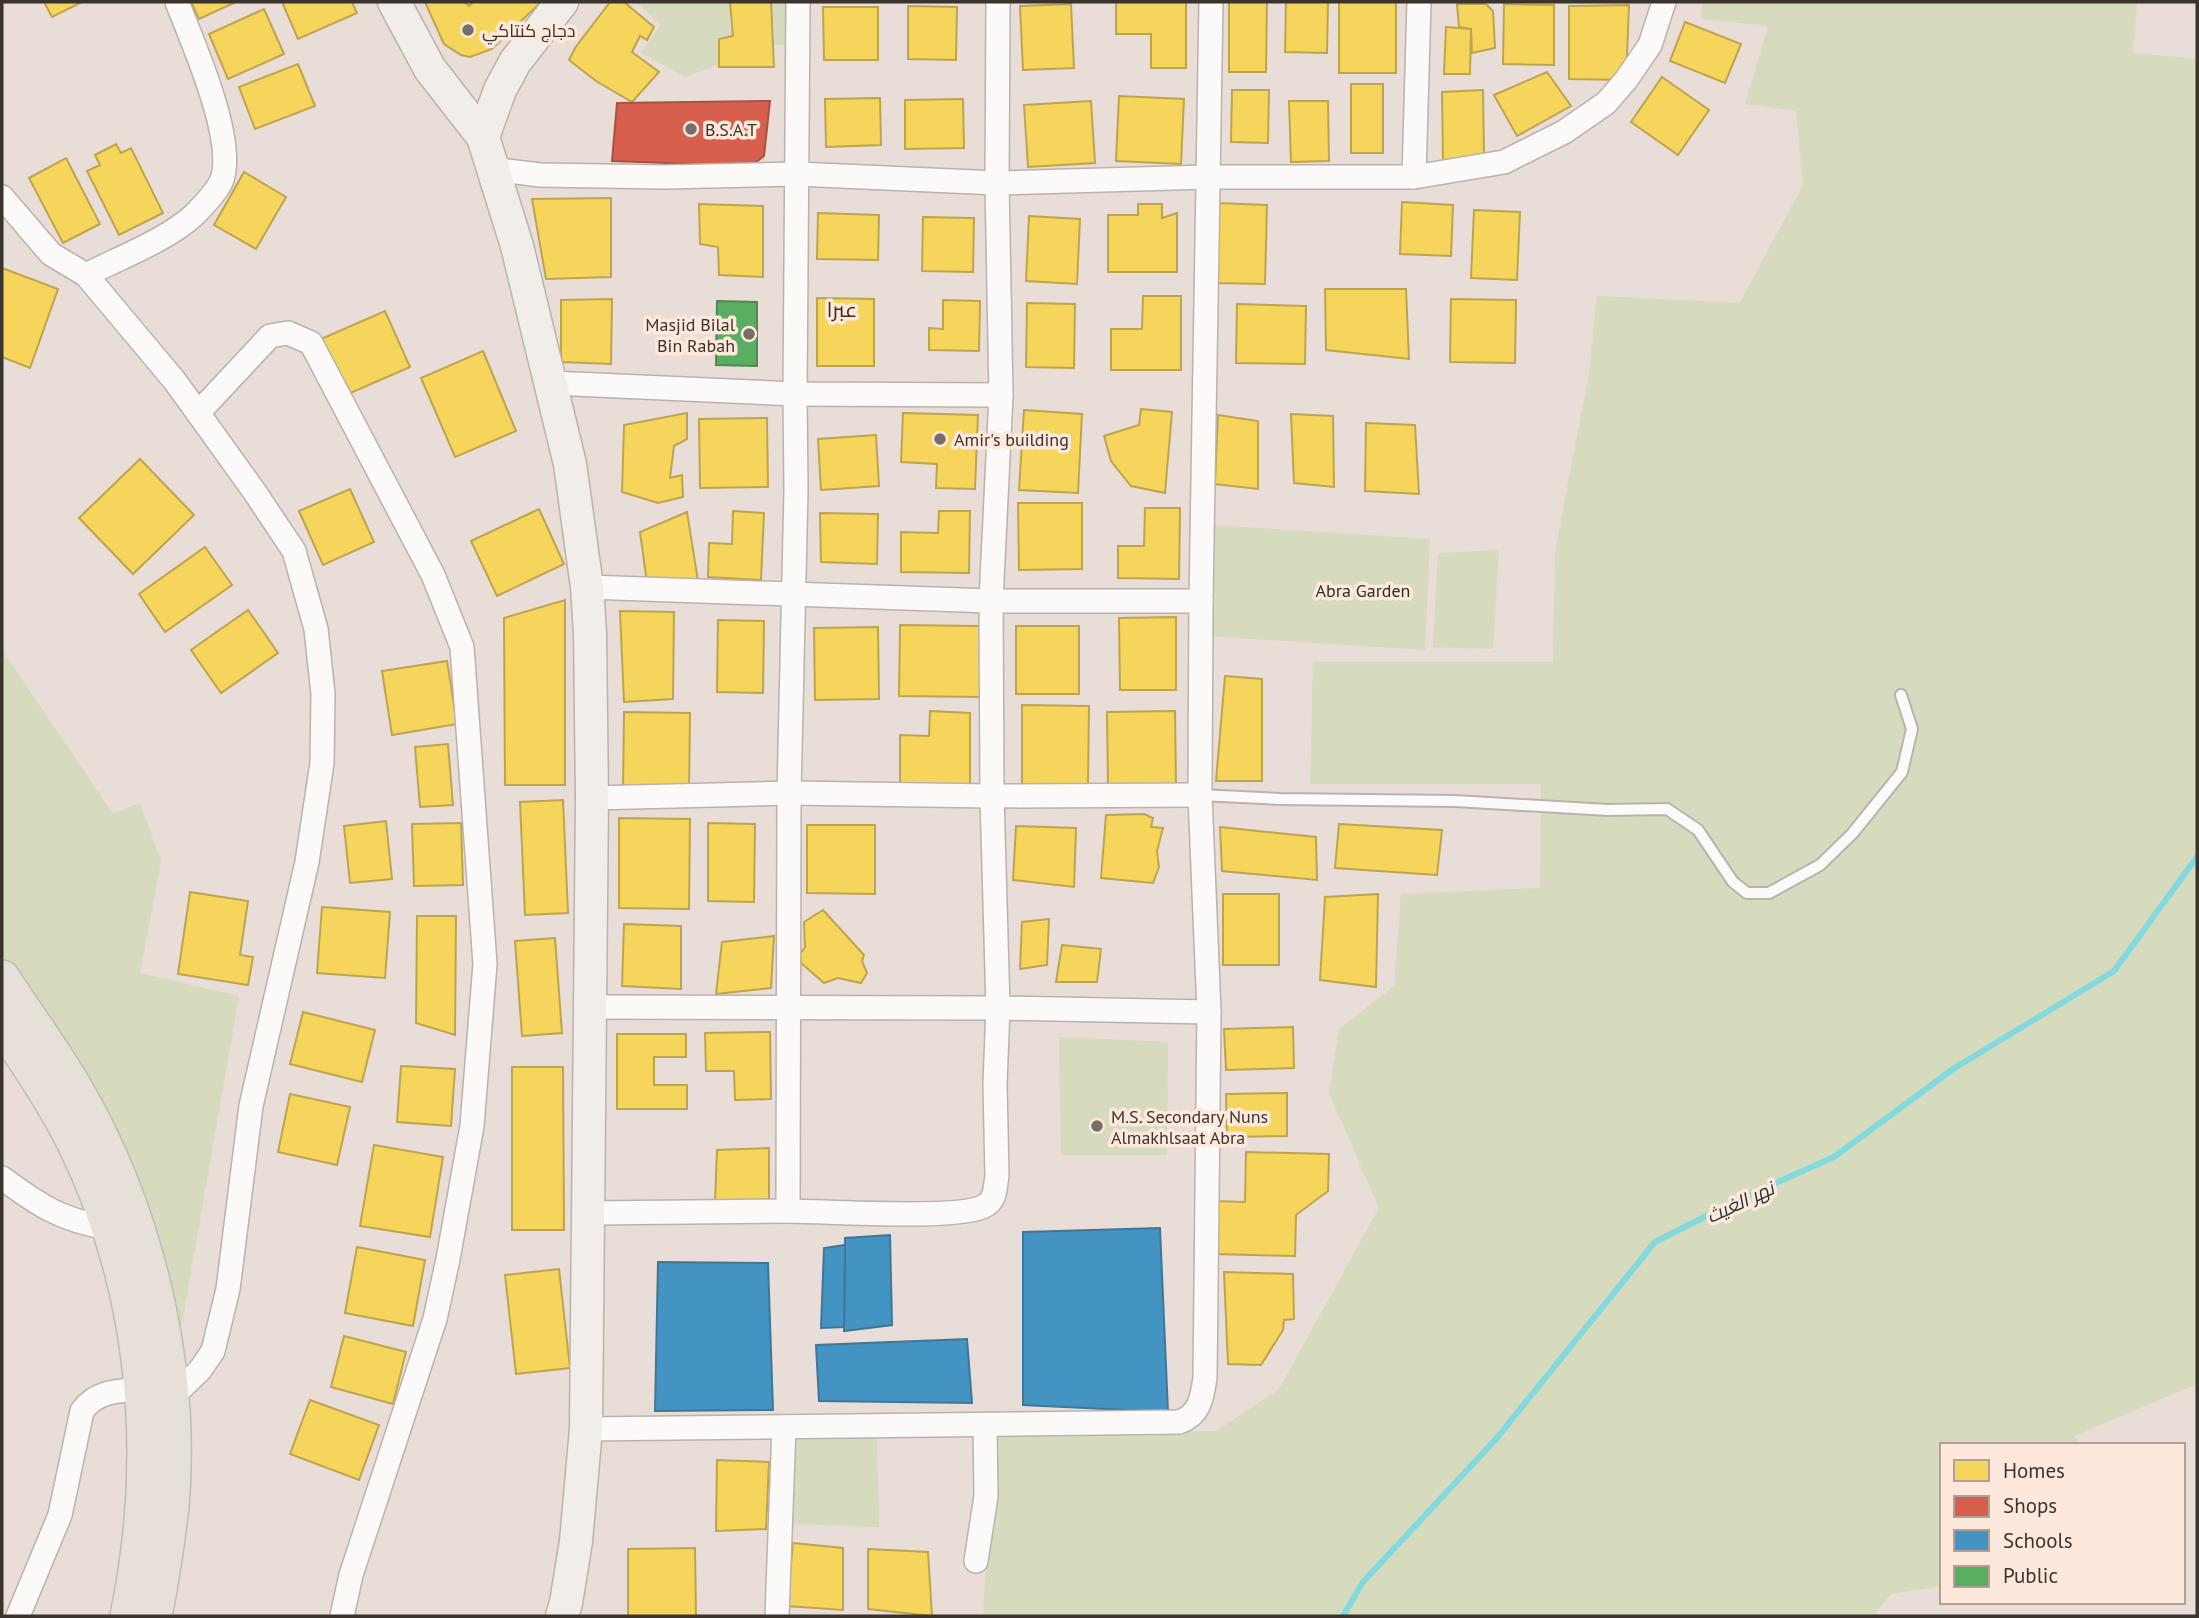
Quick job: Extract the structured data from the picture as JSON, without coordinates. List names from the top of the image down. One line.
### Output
{"districts":["عبرا"],"water":["نهر الغيث"],"parks":["Abra Garden"],"places":["دجاج كنتاكي","B.S.A.T","Masjid Bilal Bin Rabah","Amir's building","M.S. Secondary Nuns Almakhlsaat Abra"],"legend":["Homes","Shops","Schools","Public"]}
